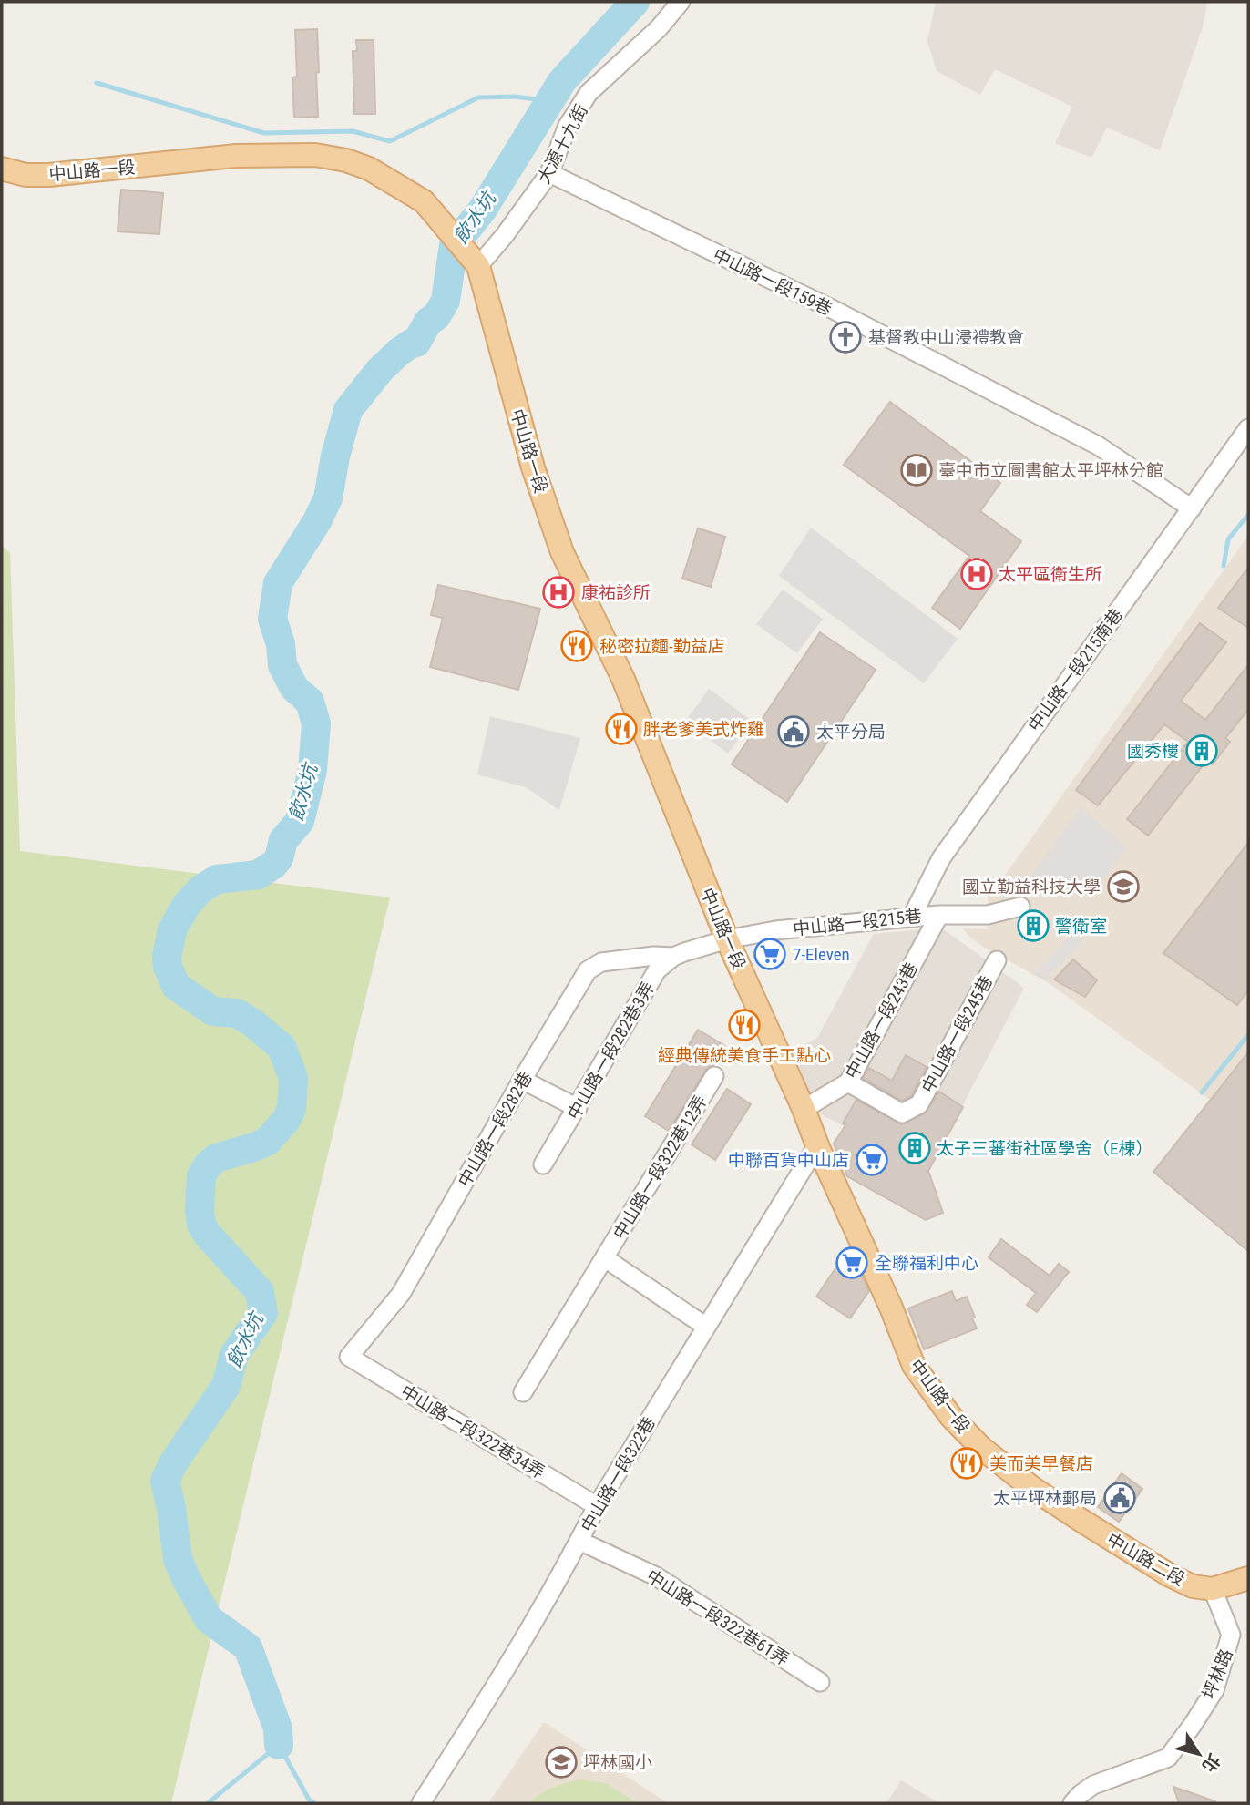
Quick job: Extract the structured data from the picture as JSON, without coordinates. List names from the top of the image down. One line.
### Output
{"streets":{"main road":["中山路一段","中山路二段"],"street":["大源十九街","中山路一段159巷","中山路一段215南巷","中山路一段215巷","中山路一段243巷","中山路一段245巷","中山路一段282巷3弄","中山路一段282巷","中山路一段322巷12弄","中山路一段322巷34弄","中山路一段322巷","中山路一段322巷61弄","坪林路"]},"crossings":[["大源十九街","中山路一段"],["大源十九街","中山路一段159巷"],["中山路一段","中山路一段215巷"],["中山路一段","中山路一段243巷"],["中山路一段","中山路一段282巷3弄"],["中山路一段","中山路一段322巷"],["中山路一段","中山路二段"],["中山路一段159巷","中山路一段215南巷"],["中山路一段215南巷","中山路一段215巷"],["中山路一段215巷","中山路一段243巷"],["中山路一段215巷","中山路一段282巷3弄"],["中山路一段243巷","中山路一段245巷"],["中山路一段282巷3弄","中山路一段282巷"],["中山路一段282巷","中山路一段322巷34弄"],["中山路一段322巷12弄","中山路一段322巷"],["中山路一段322巷34弄","中山路一段322巷"],["中山路一段322巷","中山路一段322巷61弄"],["中山路二段","坪林路"]],"water":["飲水坑"],"places":{"church":["基督教中山浸禮教會"],"library":["臺中市立圖書館太平坪林分館"],"hospital":["太平區衛生所","康祐診所"],"restaurant":["秘密拉麵-勤益店","胖老爹美式炸雞","經典傳統美食手工點心","美而美早餐店"],"public building":["太平分局","太平坪林郵局"],"building":["國秀樓","警衛室","太子三蕃街社區學舍（E棟）"],"school or university":["國立勤益科技大學","坪林國小"],"supermarket":["7-Eleven","中聯百貨中山店","全聯福利中心"]},"north":"bottom right"}
